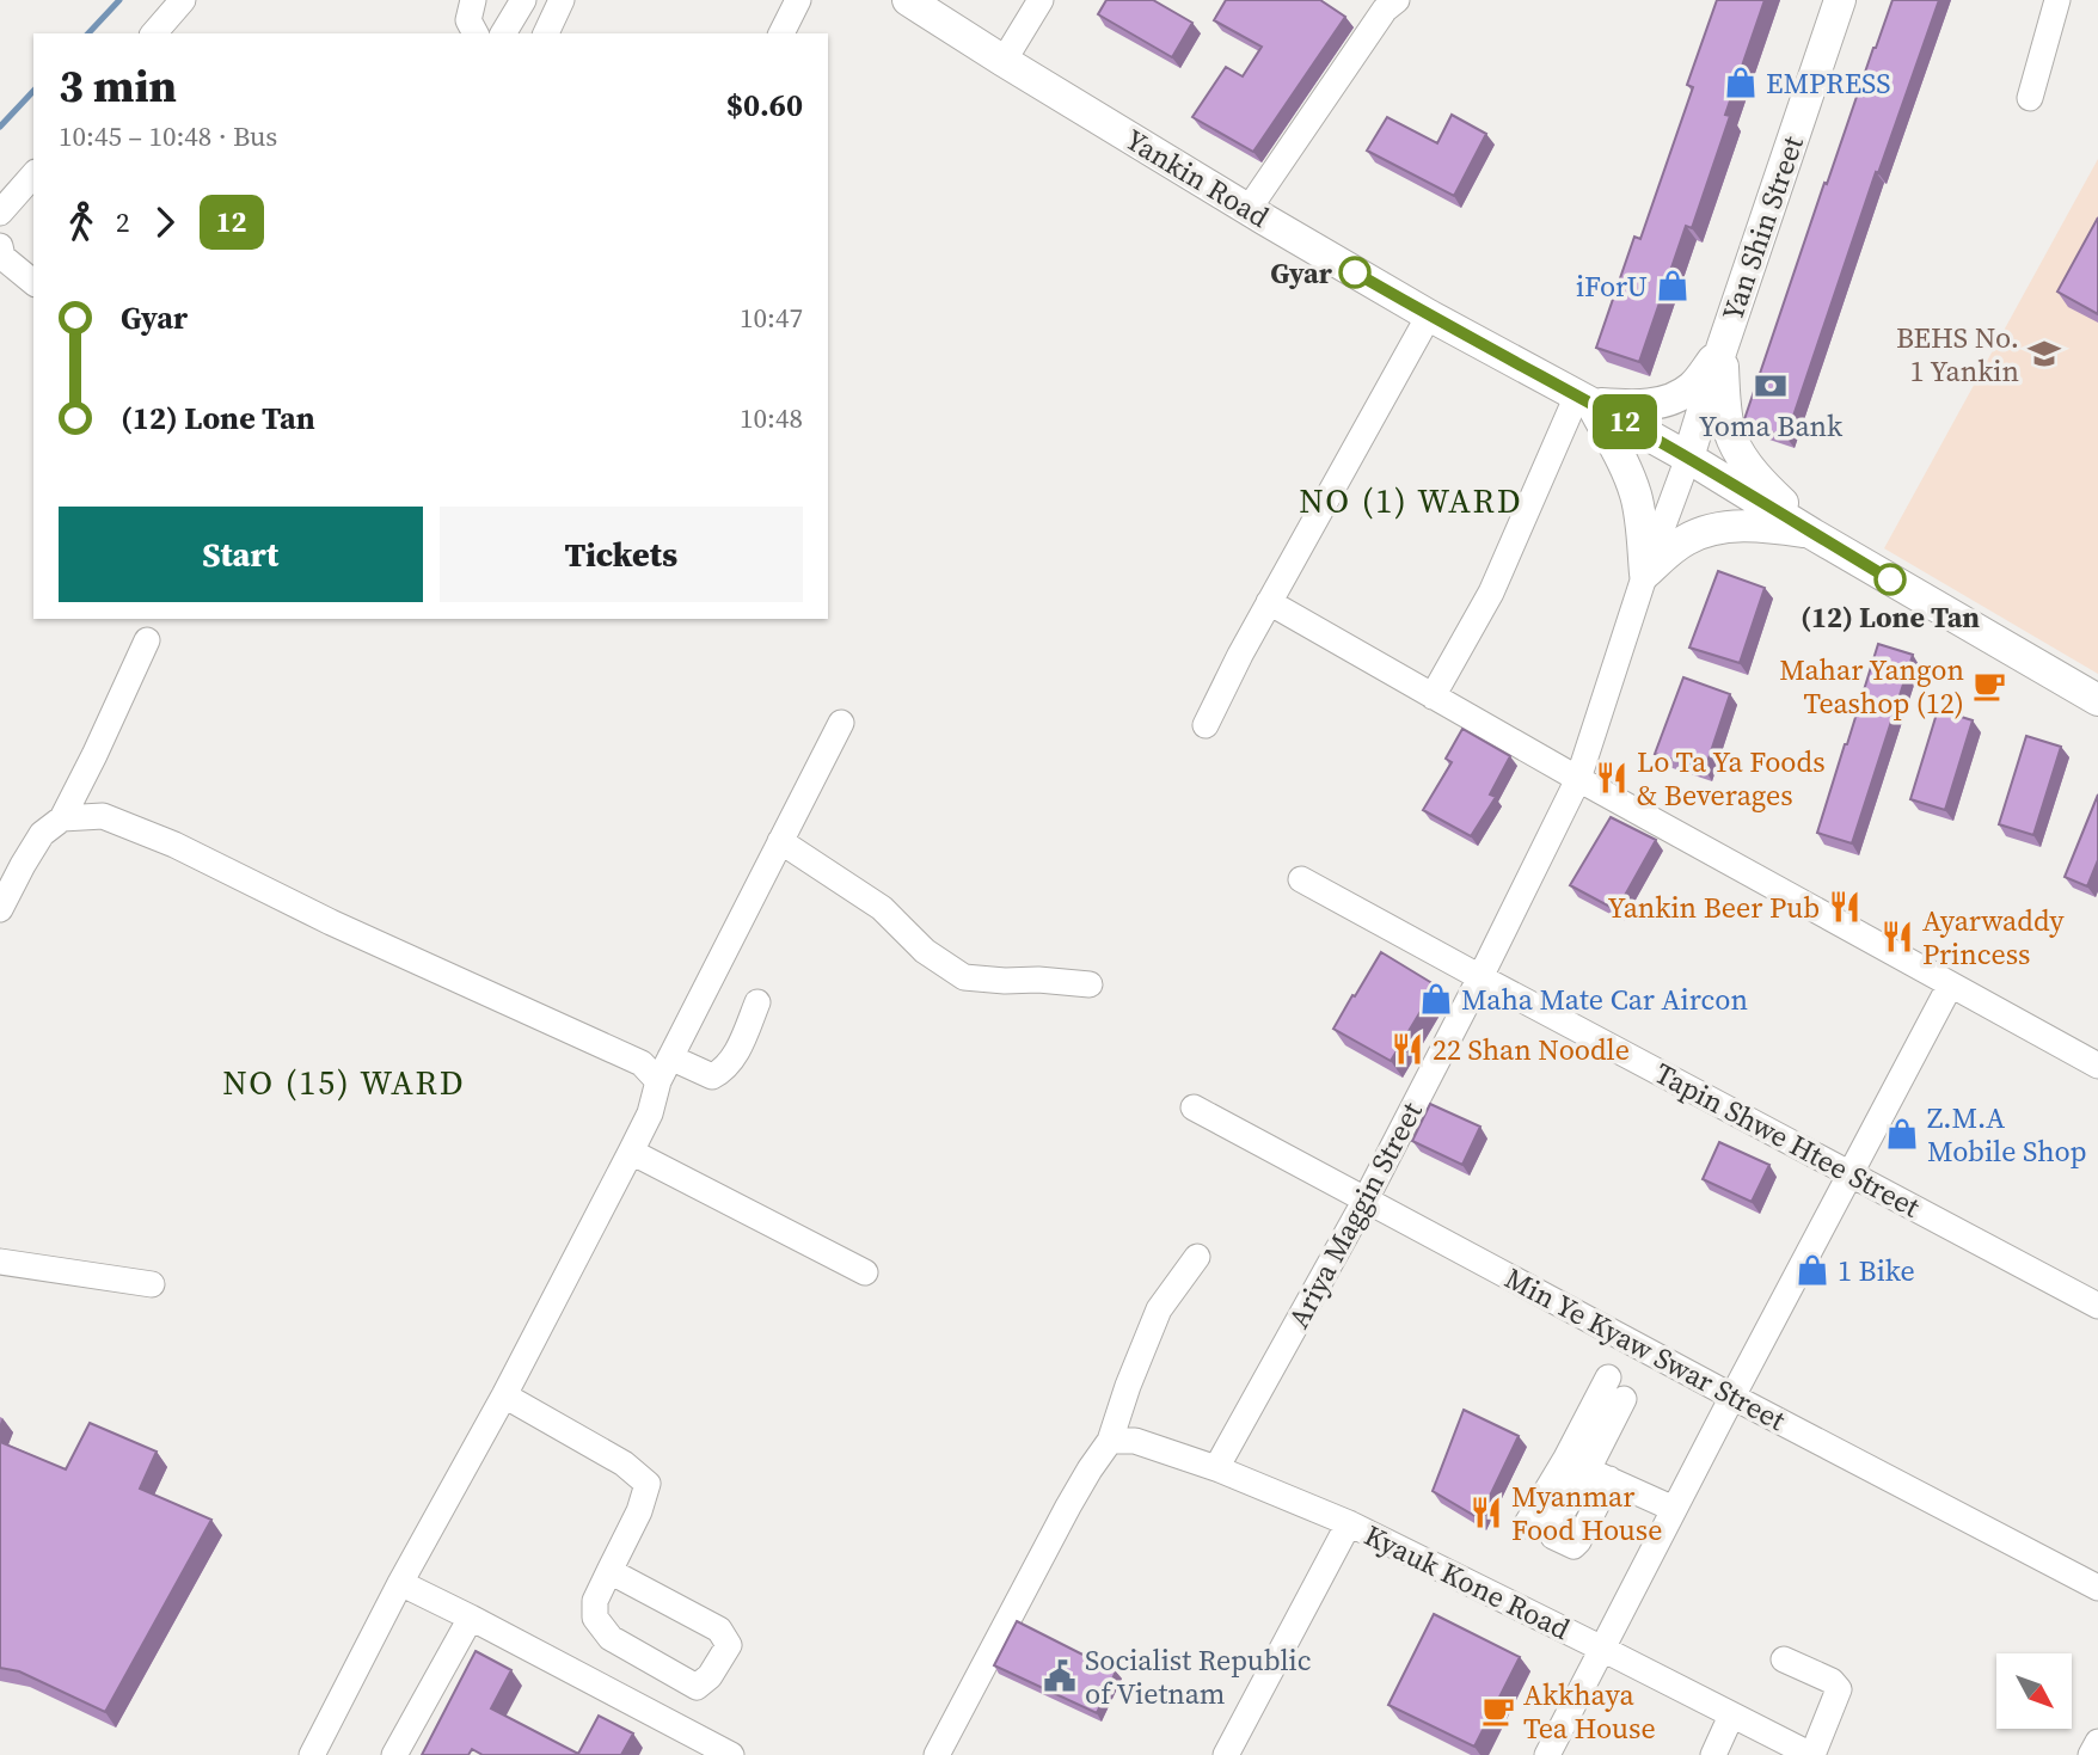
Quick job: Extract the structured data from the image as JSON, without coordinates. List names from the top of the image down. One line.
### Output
{"streets":{"main road":["Yankin Road","Yan Shin Street"],"street":["Tapin Shwe Htee Street","Ariya Maggin Street","Min Ye Kyaw Swar Street","Kyauk Kone Road"]},"crossings":[["Yankin Road","Yan Shin Street"],["Yankin Road","Ariya Maggin Street"],["Yan Shin Street","Ariya Maggin Street"],["Tapin Shwe Htee Street","Ariya Maggin Street"],["Ariya Maggin Street","Min Ye Kyaw Swar Street"],["Ariya Maggin Street","Kyauk Kone Road"]],"districts":["NO (1) WARD","NO (15) WARD"],"places":{"shop":["EMPRESS","iForU","Maha Mate Car Aircon","Z.M.A Mobile Shop","1 Bike"],"other":["Gyar","(12) Lone Tan"],"school or university":["BEHS No. 1 Yankin"],"bank":["Yoma Bank"],"cafe":["Mahar Yangon Teashop (12)","Akkhaya Tea House"],"restaurant":["Lo Ta Ya Foods & Beverages","Yankin Beer Pub","Ayarwaddy Princess","22 Shan Noodle","Myanmar Food House"],"public building":["Socialist Republic of Vietnam"]},"lines":["bus line 12"],"north":"bottom right","page":{"on_map":"12","heading":["3 min","10:45 – 10:48 · Bus","$0.60"],"legs":["2","12"],"list":[{"name":"Gyar","value":"10:47"},{"name":"(12) Lone Tan","value":"10:48"}],"buttons":["Start","Tickets"]}}
